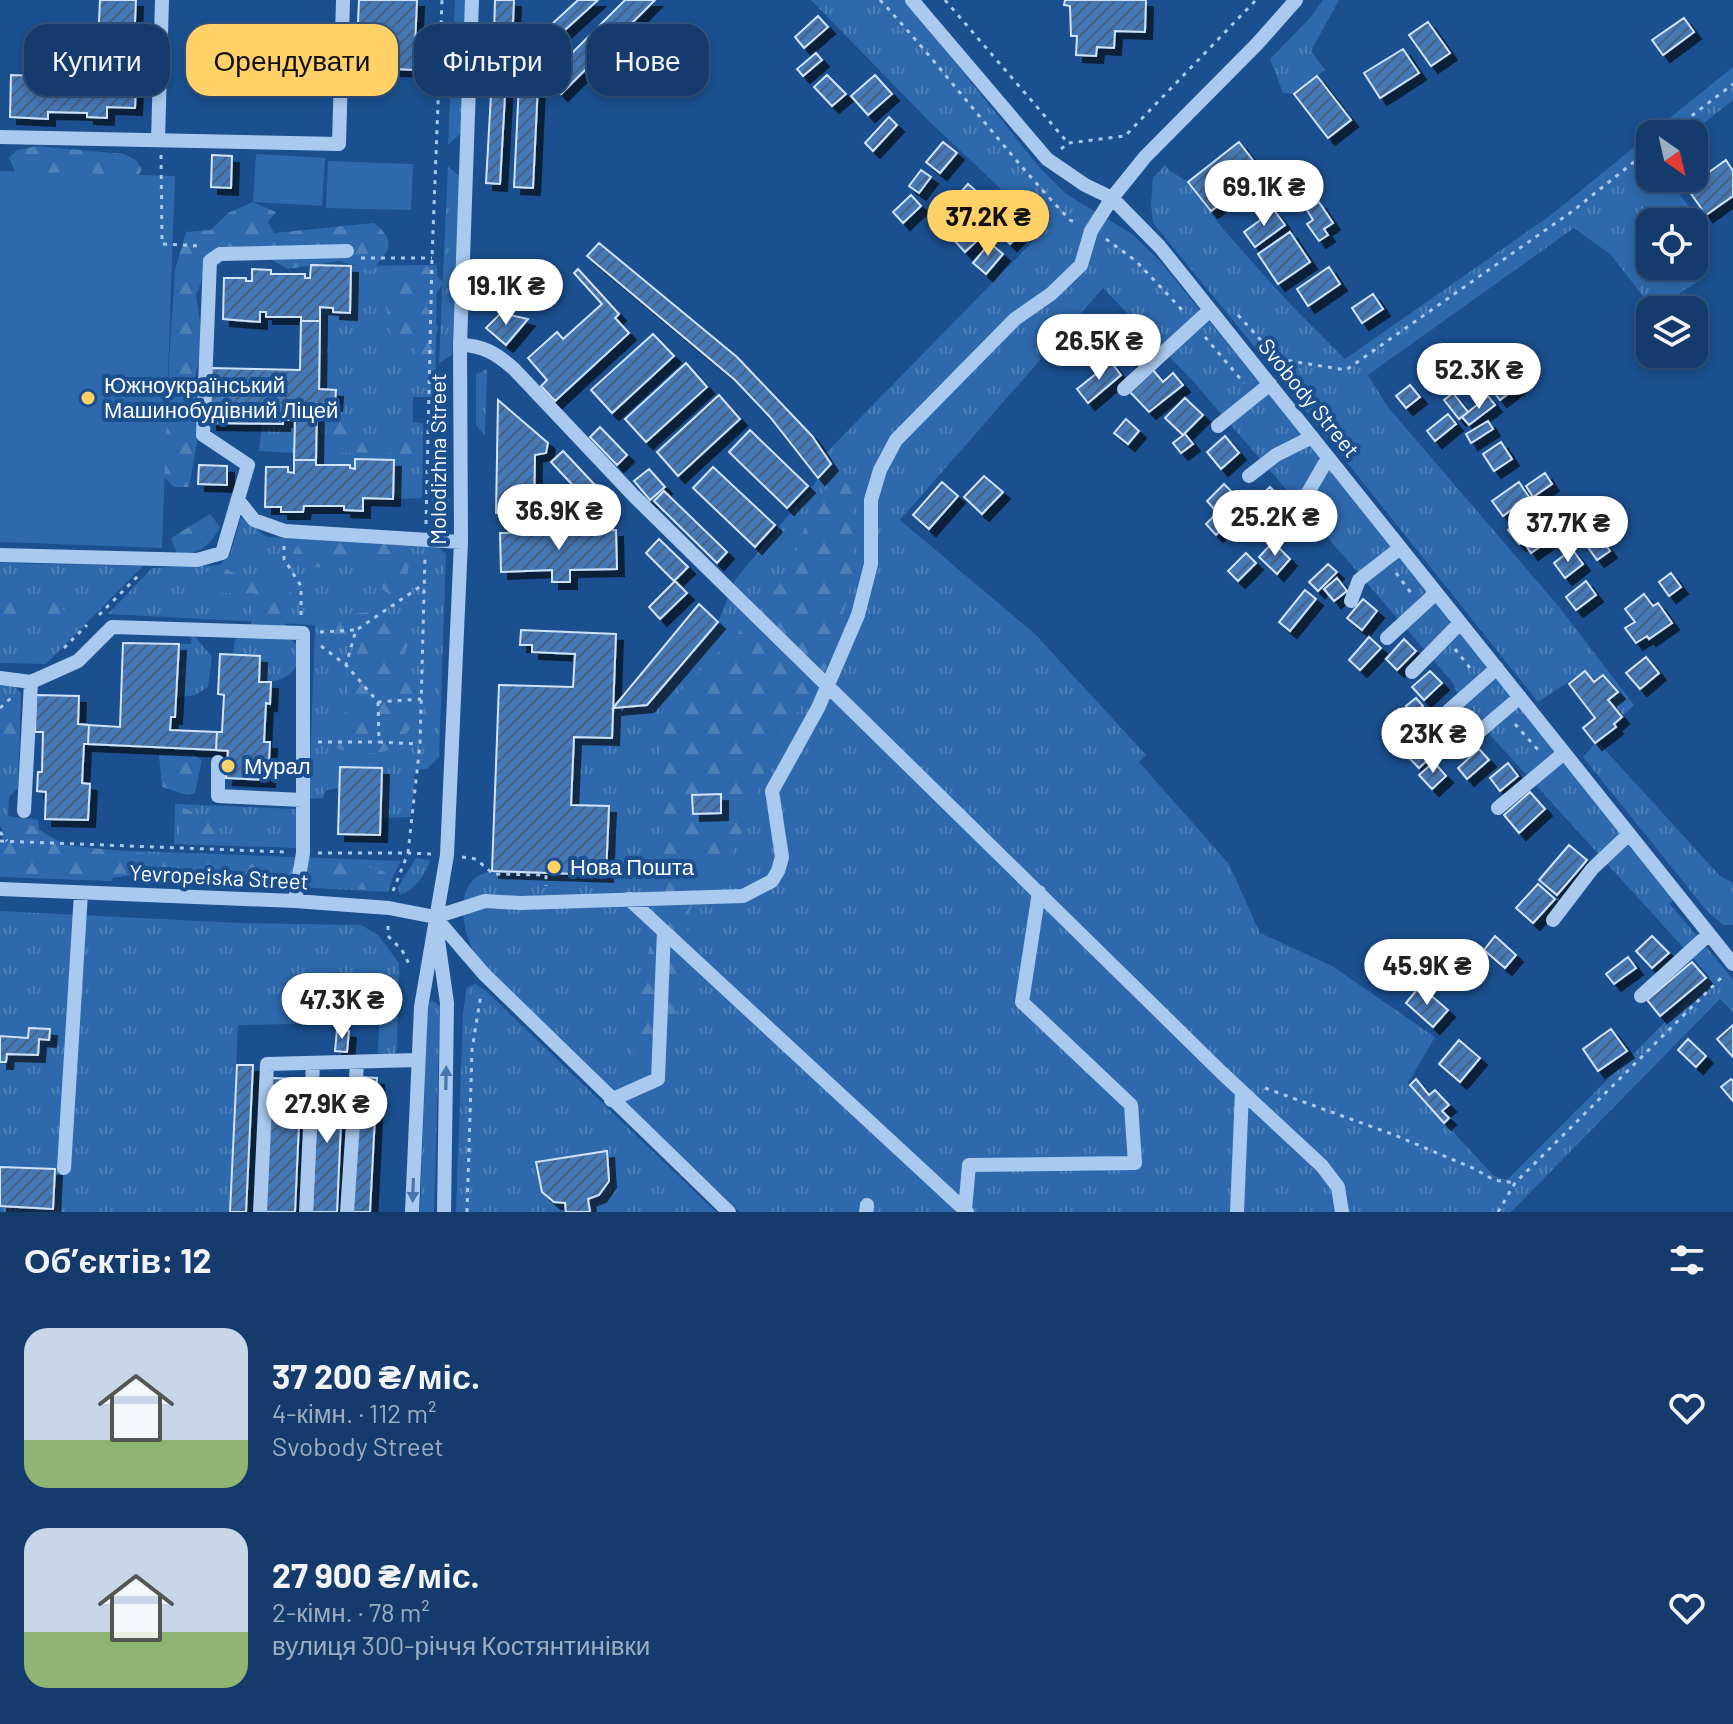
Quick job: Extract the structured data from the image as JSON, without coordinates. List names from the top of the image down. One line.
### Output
{"streets":{"street":["Svobody Street","Molodizhna Street","Yevropeiska Street"]},"crossings":[["Molodizhna Street","Yevropeiska Street"]],"places":["Южноукраїнський Машинобудівний Ліцей","Мурал","Нова Пошта"],"north":"bottom right","page":{"chip":["Купити","Орендувати","Фільтри","Нове"],"price":["69.1K ₴","37.2K ₴","19.1K ₴","26.5K ₴","52.3K ₴","36.9K ₴","25.2K ₴","37.7K ₴","23K ₴","45.9K ₴","47.3K ₴","27.9K ₴"],"heading":"Об’єктів: 12","list":[{"name":"37 200 ₴/міс.","note":"4-кімн. · 112 m² · Svobody Street"},{"name":"27 900 ₴/міс.","note":"2-кімн. · 78 m² · вулиця 300-річчя Костянтинівки"}]}}
